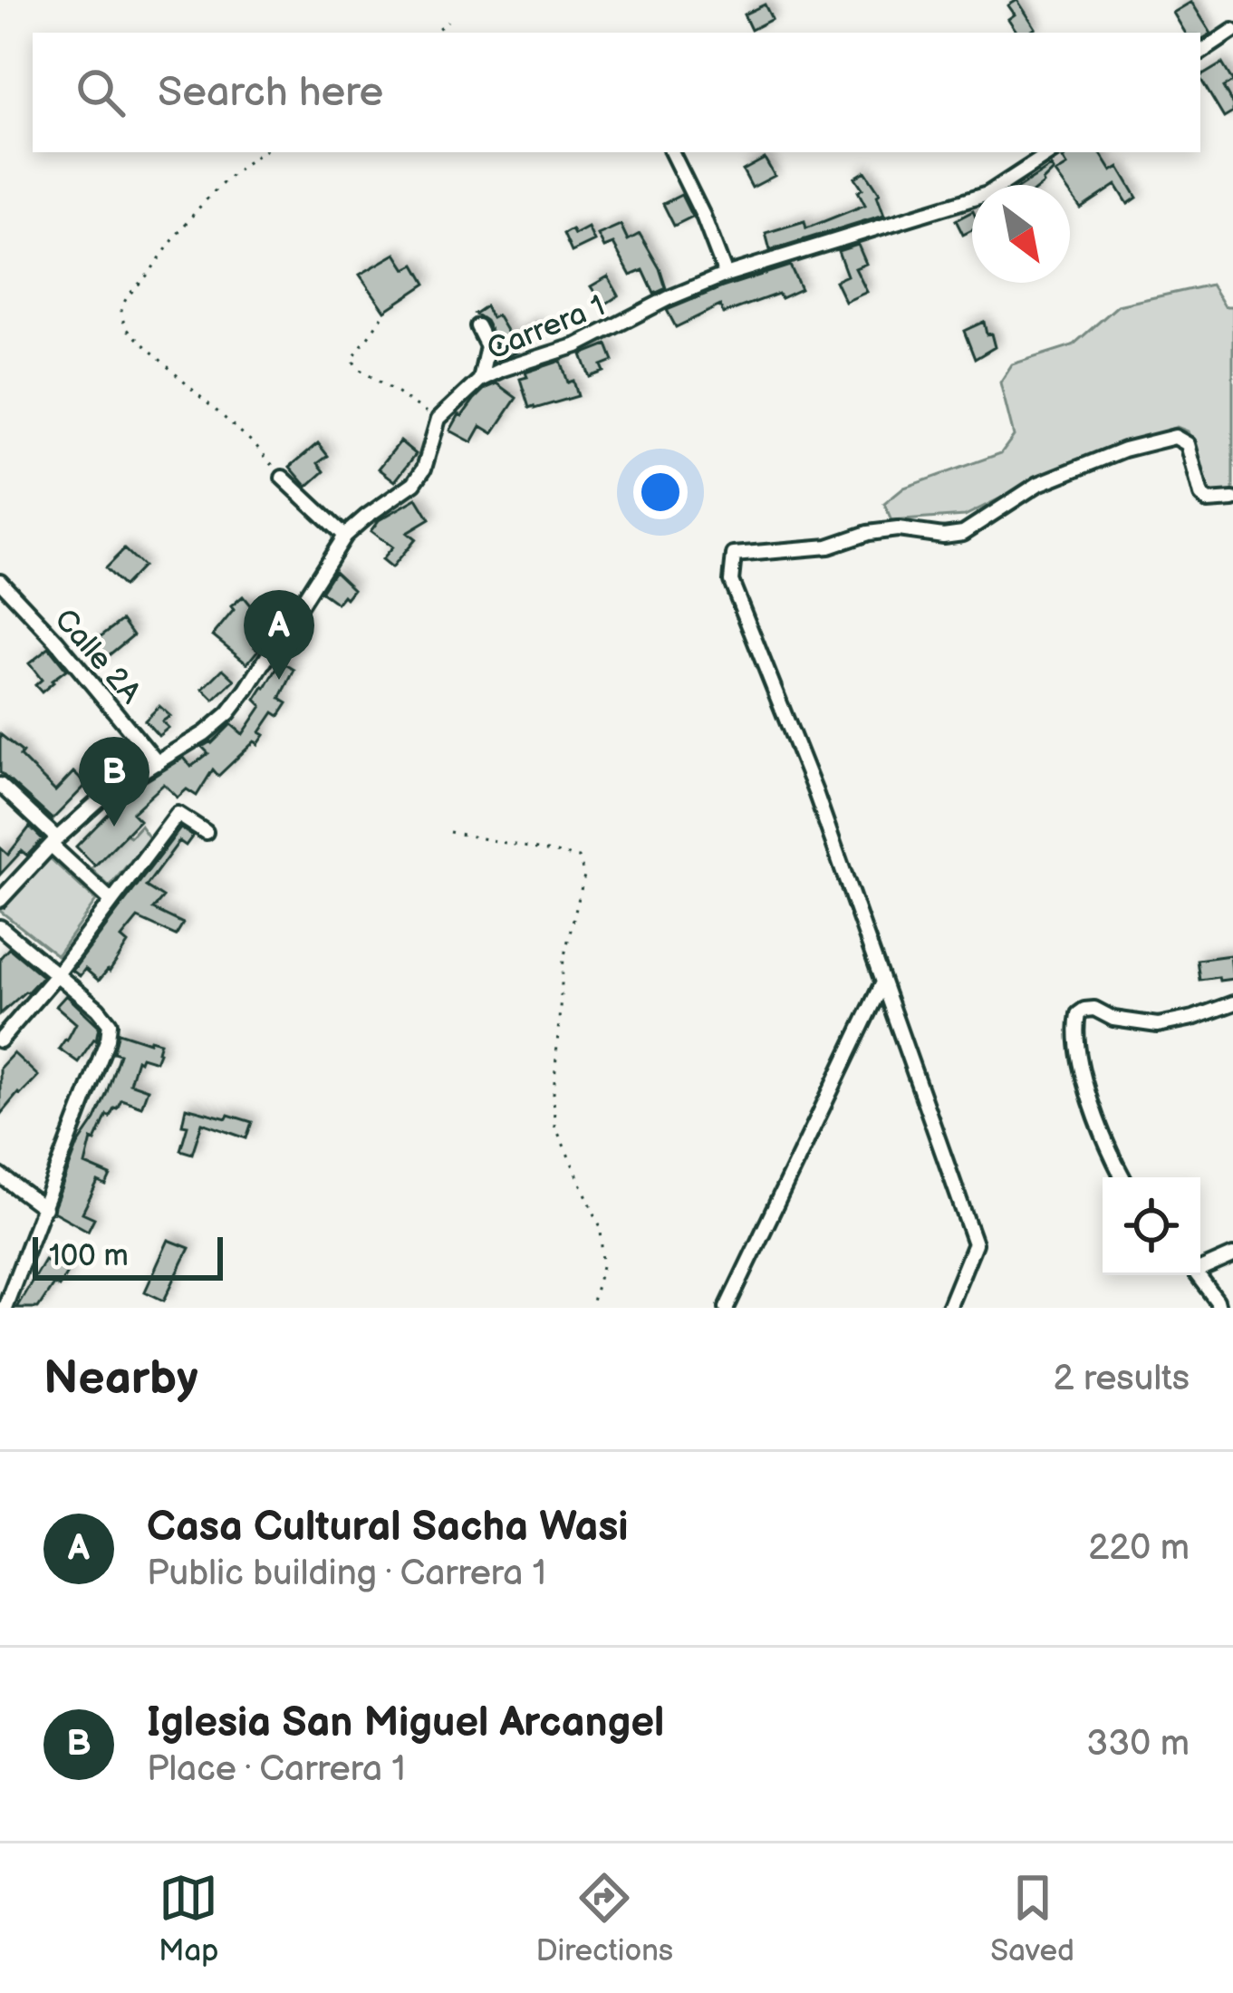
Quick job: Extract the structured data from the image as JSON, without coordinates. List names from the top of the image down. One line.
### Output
{"streets":{"street":["Carrera 1","Calle 2A"]},"crossings":[["Carrera 1","Calle 2A"]],"scale_bar":"100 m","north":"bottom right","page":{"search":"Search here","pins":["A","B"],"scale":"100 m","heading":["Nearby","2 results"],"list":[{"mark":"A","name":"Casa Cultural Sacha Wasi","note":"Public building · Carrera 1","value":"220 m"},{"mark":"B","name":"Iglesia San Miguel Arcangel","note":"Place · Carrera 1","value":"330 m"}],"nav":["Map","Directions","Saved"]}}
